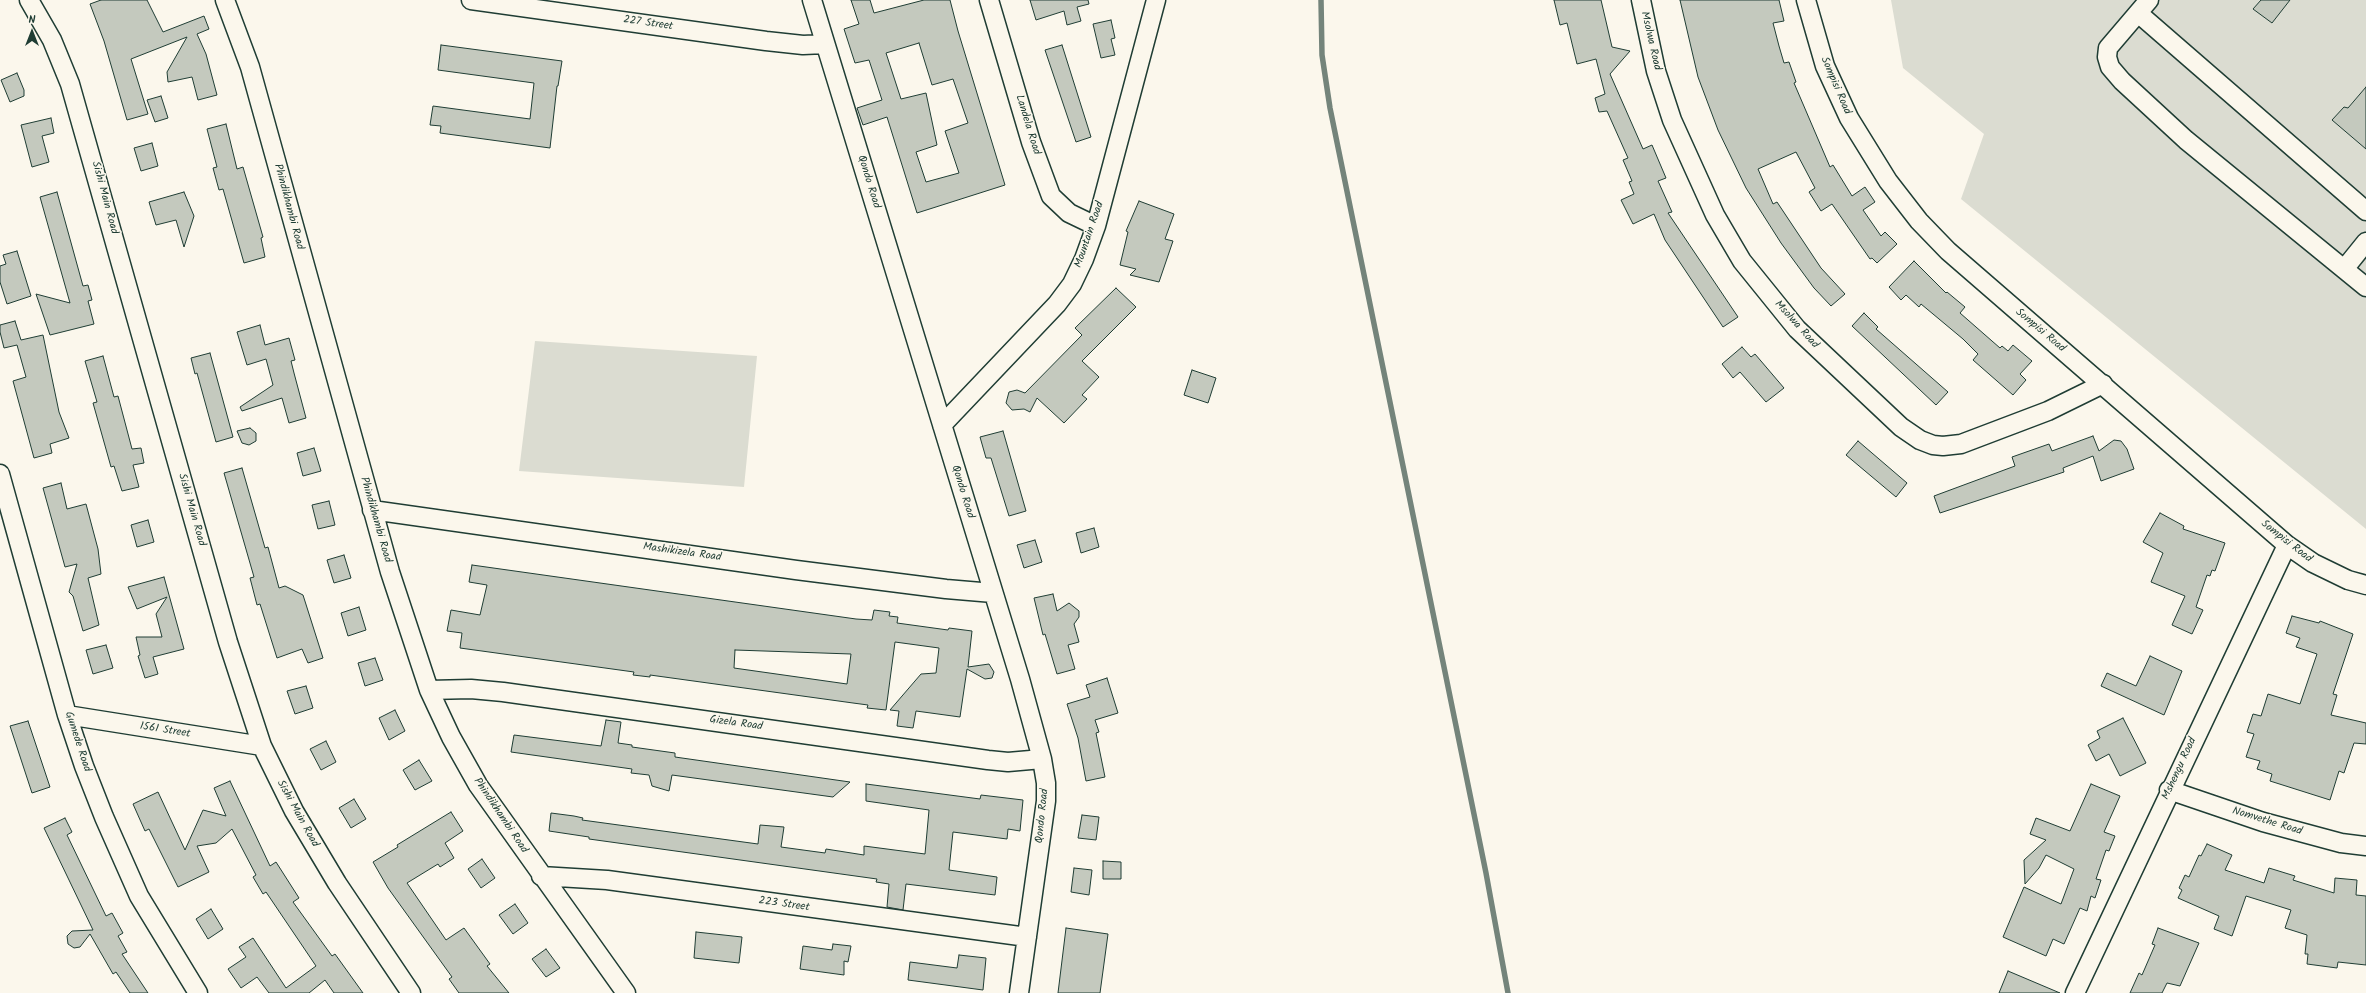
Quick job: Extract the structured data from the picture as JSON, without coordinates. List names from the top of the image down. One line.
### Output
{"streets":{"street":["227 Street","Msolwa Road","Sompisi Road","Landela Road","Qondo Road","Sishi Main Road","Phindikhambi Road","Mountain Road","Mashikizela Road","Gizela Road","1561 Street","Gumede Road","Mshengu Road","Nomvethe Road","223 Street"]},"crossings":[["227 Street","Qondo Road"],["Msolwa Road","Sompisi Road"],["Sompisi Road","Mshengu Road"],["Landela Road","Mountain Road"],["Qondo Road","Mountain Road"],["Qondo Road","Mashikizela Road"],["Qondo Road","Gizela Road"],["Qondo Road","223 Street"],["Sishi Main Road","1561 Street"],["Phindikhambi Road","Mashikizela Road"],["Phindikhambi Road","Gizela Road"],["Phindikhambi Road","223 Street"],["1561 Street","Gumede Road"],["Mshengu Road","Nomvethe Road"]],"north":"top"}
